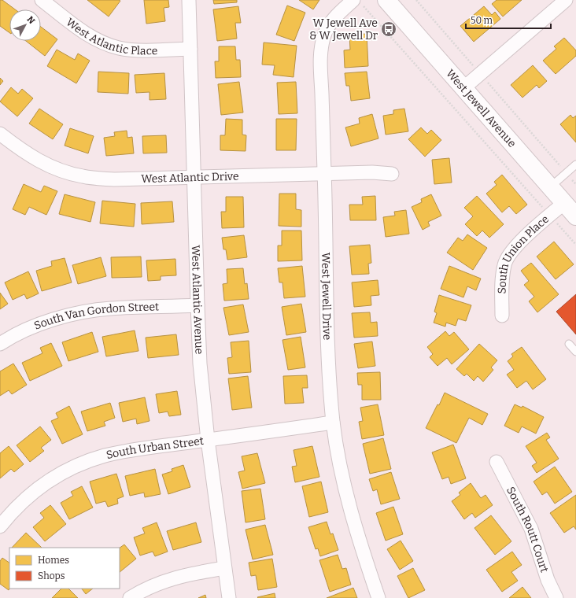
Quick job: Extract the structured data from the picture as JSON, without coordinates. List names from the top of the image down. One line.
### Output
{"streets":{"main road":["West Jewell Avenue"],"street":["West Atlantic Place","West Atlantic Drive","South Union Place","West Jewell Drive","West Atlantic Avenue","South Van Gordon Street","South Urban Street","South Routt Court"]},"crossings":[["West Atlantic Place","West Atlantic Avenue"],["West Jewell Avenue","South Union Place"],["West Atlantic Drive","West Jewell Drive"],["West Atlantic Drive","West Atlantic Avenue"],["West Jewell Drive","South Urban Street"],["West Atlantic Avenue","South Van Gordon Street"],["West Atlantic Avenue","South Urban Street"]],"places":{"bus stop":["W Jewell Ave & W Jewell Dr"]},"legend":["Homes","Shops"],"scale_bar":"50 m","north":"top right"}
